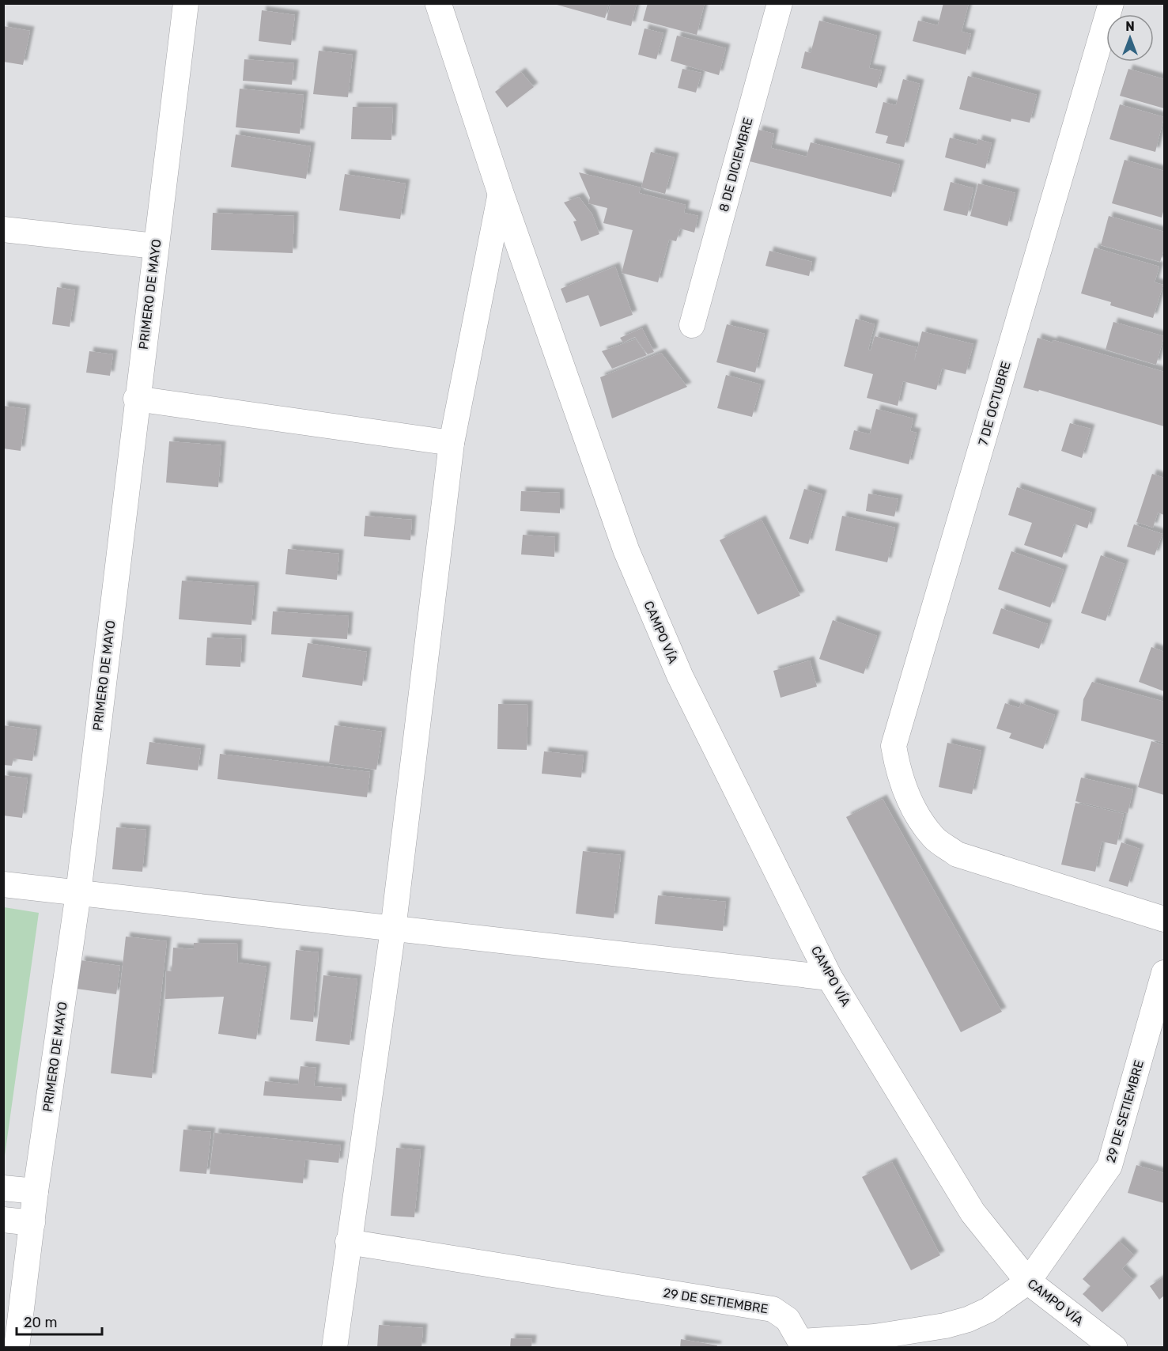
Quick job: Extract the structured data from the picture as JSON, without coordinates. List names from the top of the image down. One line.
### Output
{"streets":{"street":["8 DE DICIEMBRE","PRIMERO DE MAYO","7 DE OCTUBRE","CAMPO VÍA","29 DE SETIEMBRE"]},"crossings":[["CAMPO VÍA","29 DE SETIEMBRE"]],"scale_bar":"20 m","north":"top"}
